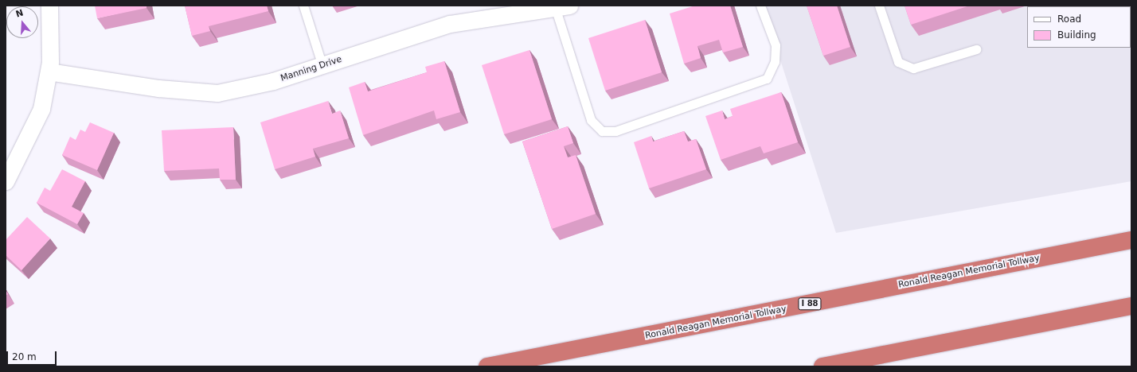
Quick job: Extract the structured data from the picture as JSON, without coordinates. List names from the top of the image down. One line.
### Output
{"streets":{"highway":["Ronald Reagan Memorial Tollway","I 88"],"street":["Manning Drive"]},"legend":["Road","Building"],"scale_bar":"20 m","north":"top"}
